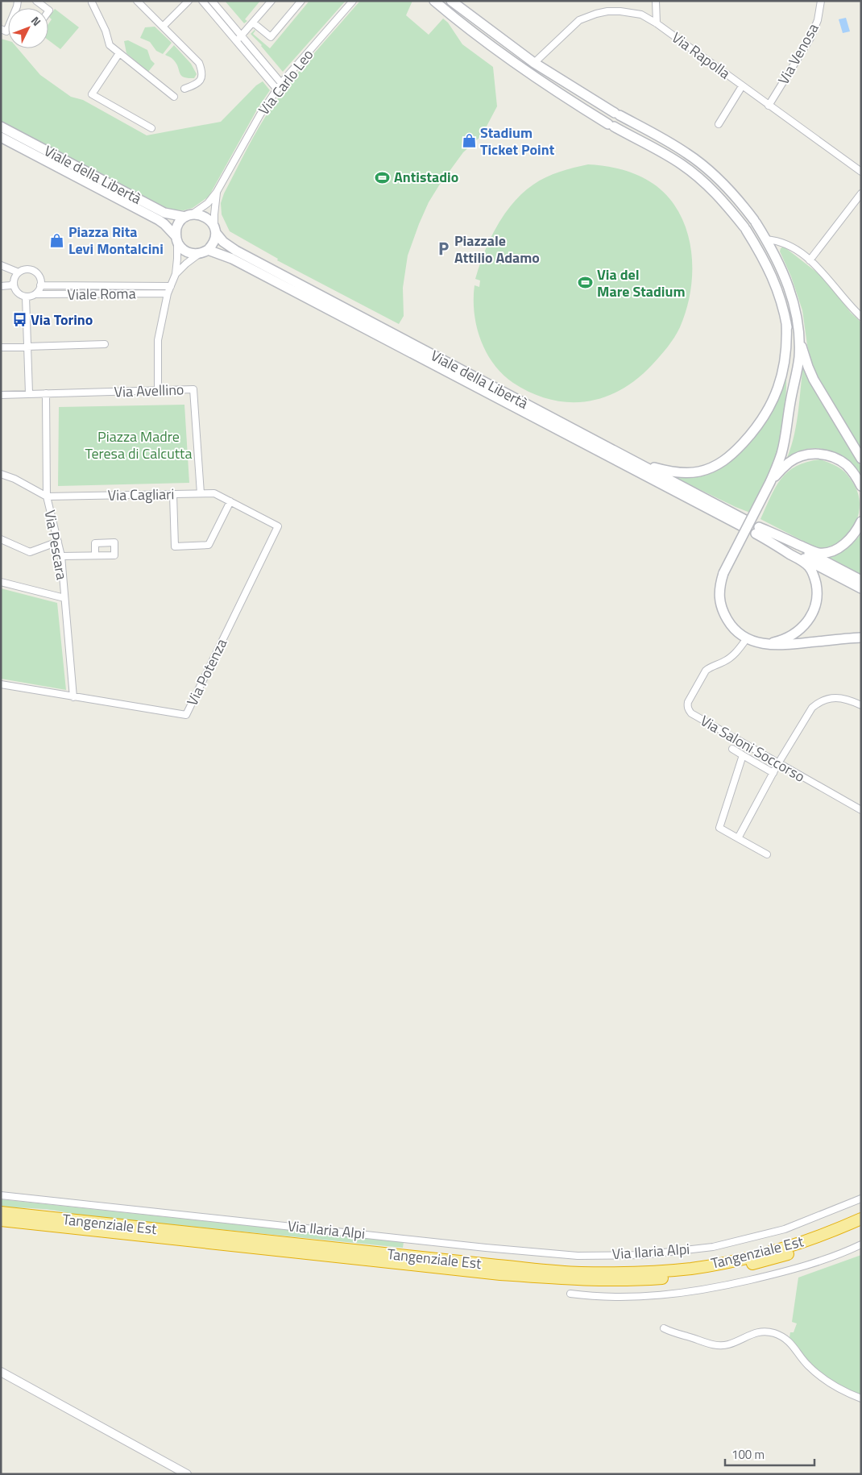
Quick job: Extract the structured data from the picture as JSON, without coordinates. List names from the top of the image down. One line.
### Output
{"streets":{"highway":["Tangenziale Est"],"main road":["Viale della Libertà"],"street":["Via Venosa","Via Rapolla","Via Carlo Leo","Viale Roma","Via Avellino","Via Cagliari","Via Pescara","Via Potenza","Via Saloni Soccorso","Via Ilaria Alpi"]},"crossings":[["Via Venosa","Via Rapolla"],["Via Carlo Leo","Viale della Libertà"],["Via Avellino","Via Cagliari"],["Via Avellino","Via Pescara"],["Via Cagliari","Via Pescara"],["Via Cagliari","Via Potenza"],["Via Pescara","Via Potenza"]],"parks":["Piazza Madre Teresa di Calcutta"],"places":{"shop":["Stadium Ticket Point","Piazza Rita Levi Montalcini"],"sports":["Antistadio","Via del Mare Stadium"],"parking":["Piazzale Attilio Adamo"],"bus stop":["Via Torino"]},"scale_bar":"100 m","north":"top right"}
